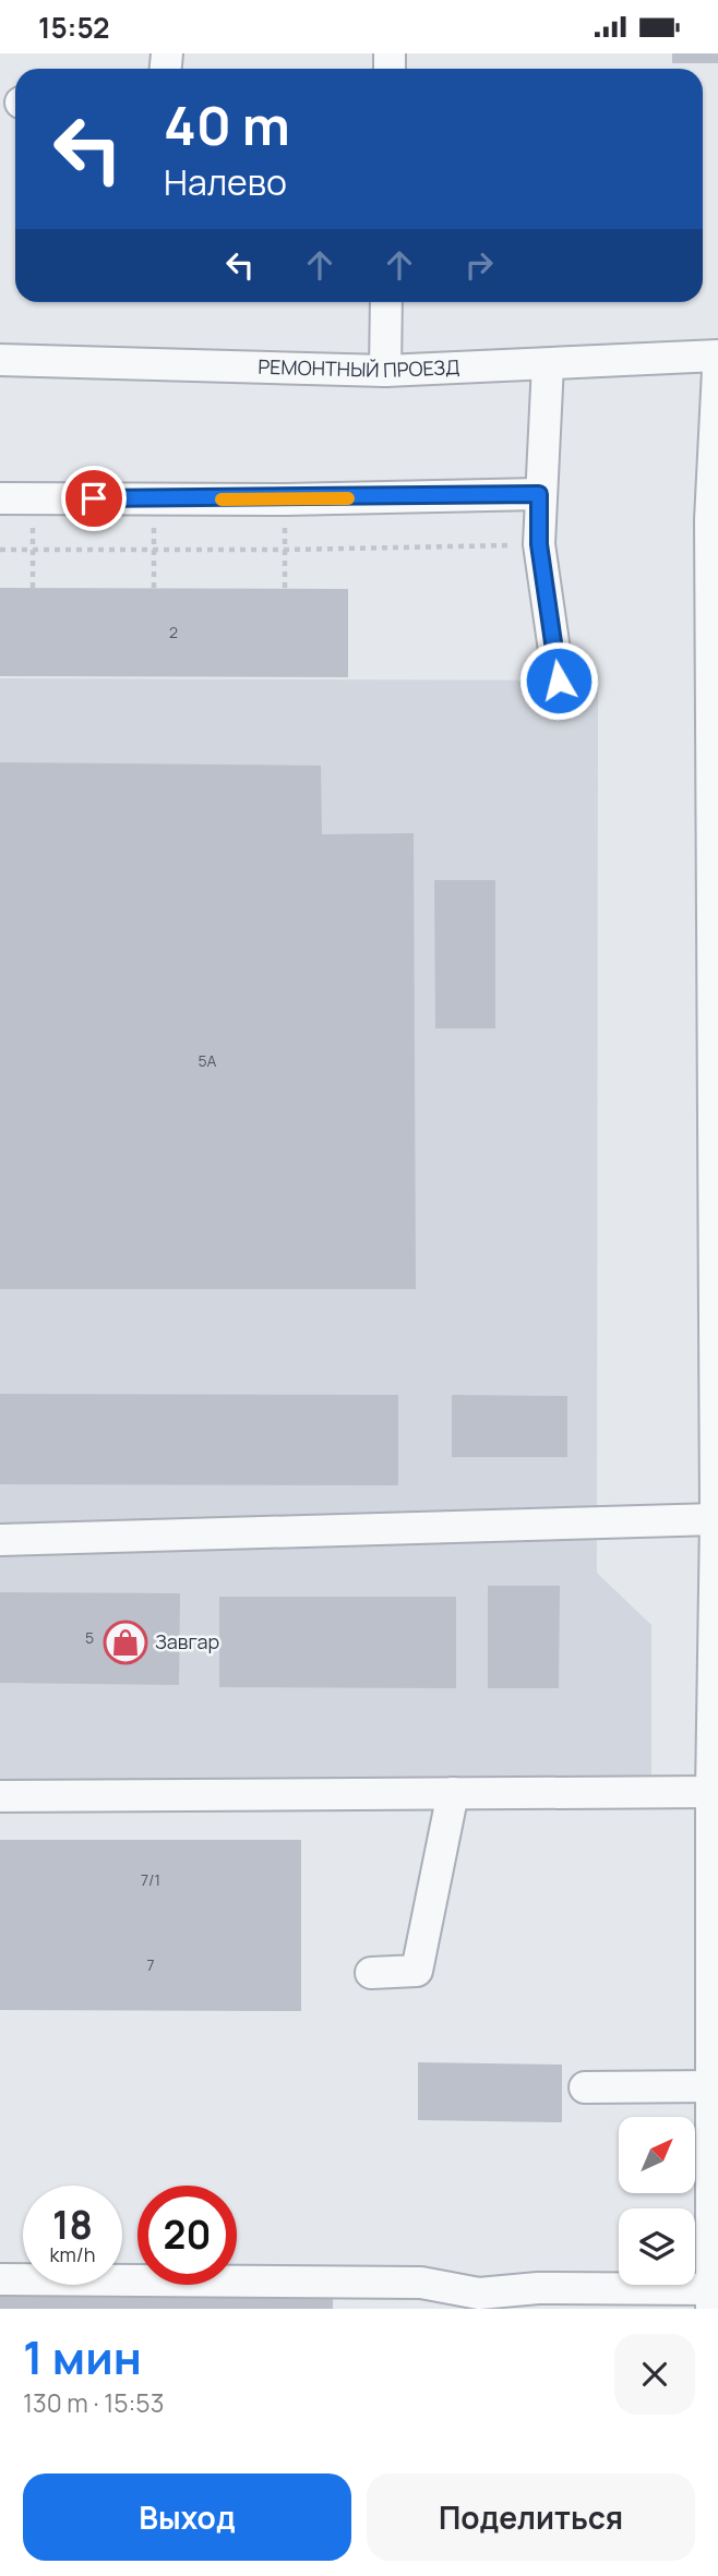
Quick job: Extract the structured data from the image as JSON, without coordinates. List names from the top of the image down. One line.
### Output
{"streets":{"street":["РЕМОНТНЫЙ ПРОЕЗД"]},"places":{"shop":["Завгар"]},"house_numbers":["2","5А","5","7/1","7"],"north":"top right","page":{"status":"15:52","turn":["40 m","Налево"],"speed":"18 km/h","limit":"20","heading":["1 мин","130 m · 15:53"],"buttons":["Выход","Поделиться"]}}
